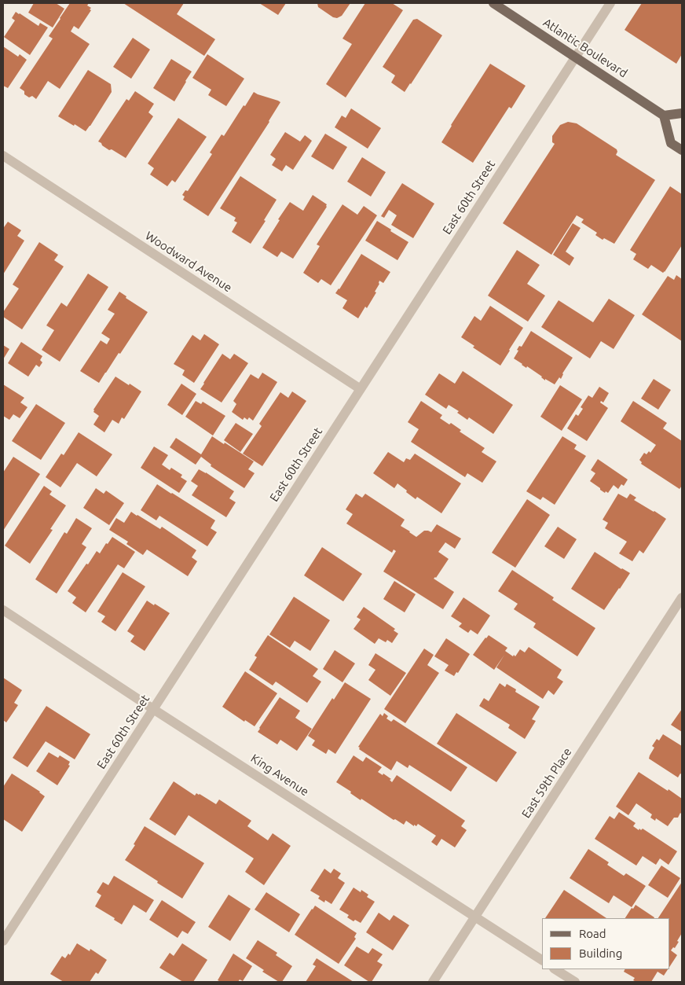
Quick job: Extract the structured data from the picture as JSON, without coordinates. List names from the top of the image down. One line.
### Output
{"streets":{"main road":["Atlantic Boulevard"],"street":["East 60th Street","Woodward Avenue","King Avenue","East 59th Place"]},"crossings":[["Atlantic Boulevard","East 60th Street"],["East 60th Street","Woodward Avenue"],["East 60th Street","King Avenue"],["King Avenue","East 59th Place"]],"legend":["Road","Building"]}
